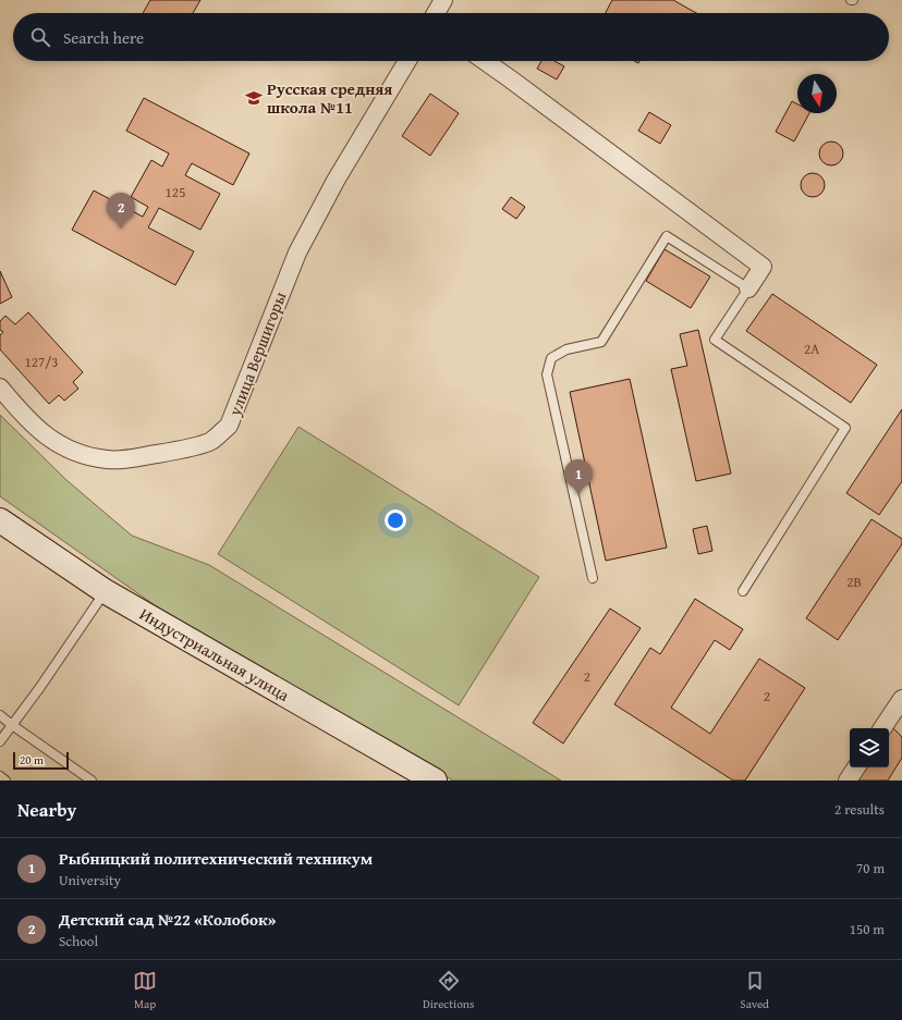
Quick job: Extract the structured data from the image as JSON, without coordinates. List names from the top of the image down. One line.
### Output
{"streets":{"main road":["Индустриальная улица"],"street":["улица Вершигоры"]},"places":{"school or university":["Русская средняя школа №11"]},"house_numbers":["125","2А","127/3","2В","2","2"],"scale_bar":"20 m","north":"bottom","page":{"search":"Search here","pins":["2","1"],"scale":"20 m","heading":["Nearby","2 results"],"list":[{"mark":"1","name":"Рыбницкий политехнический техникум","note":"University","value":"70 m"},{"mark":"2","name":"Детский сад №22 «Колобок»","note":"School","value":"150 m"}],"nav":["Map","Directions","Saved"]}}
